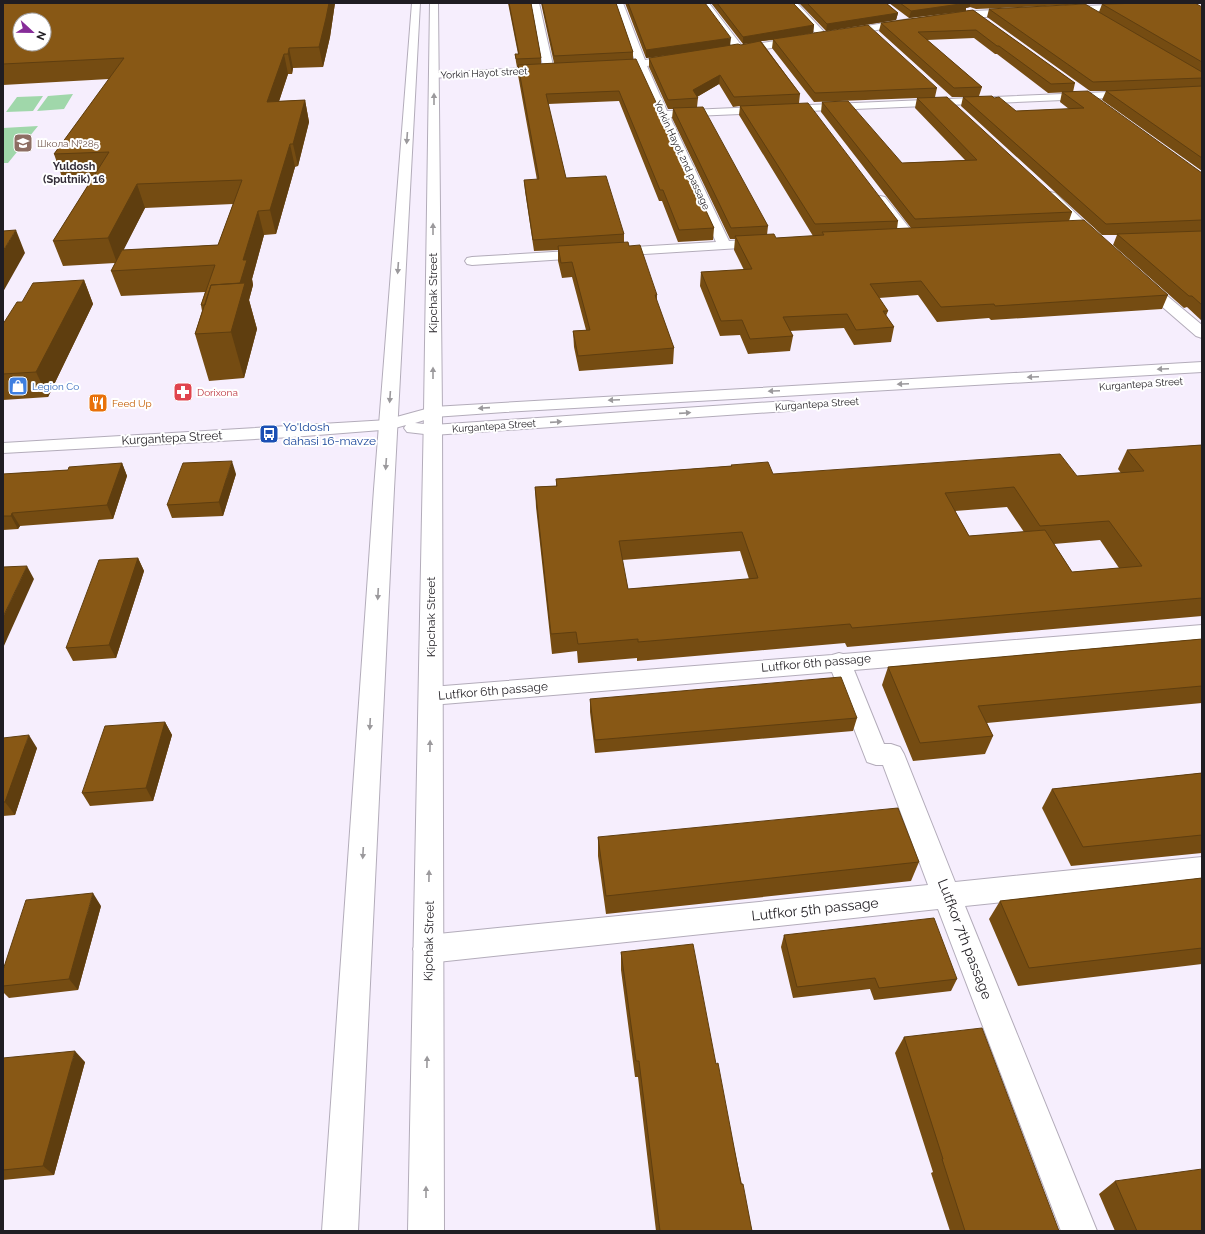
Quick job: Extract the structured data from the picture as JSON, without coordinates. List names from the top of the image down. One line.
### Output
{"streets":{"street":["Yorkin Hayot street","Yorkin Hayot 2nd passage","Kipchak Street","Kurgantepa Street","Lutfkor 6th passage","Lutfkor 5th passage","Lutfkor 7th passage"]},"crossings":[["Yorkin Hayot street","Kipchak Street"],["Kipchak Street","Kurgantepa Street"],["Kipchak Street","Lutfkor 6th passage"],["Kipchak Street","Lutfkor 5th passage"],["Lutfkor 6th passage","Lutfkor 7th passage"],["Lutfkor 5th passage","Lutfkor 7th passage"]],"districts":["Yuldosh (Sputnik) 16"],"places":{"school or university":["Школа №285"],"shop":["Legion Co"],"pharmacy":["Dorixona"],"restaurant":["Feed Up"],"bus stop":["Yo'ldosh dahasi 16-mavze"]},"north":"right"}
